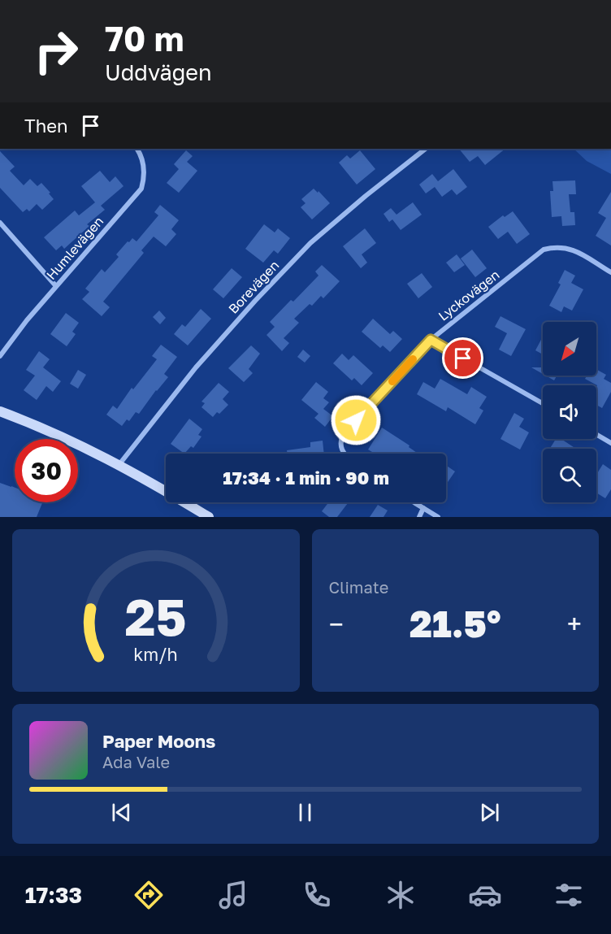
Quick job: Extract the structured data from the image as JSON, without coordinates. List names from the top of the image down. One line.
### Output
{"streets":{"street":["Humlevägen","Borevägen","Lyckovägen"]},"north":"bottom left","page":{"turn":["70 m","Uddvägen"],"then":"Then","limit":"30","trip":"17:34 · 1 min · 90 m","tile":"Climate","heat":["−","21.5°","+"],"song":["Paper Moons","Ada Vale"],"tabs":"17:33","gauge":["25","km/h"]}}
